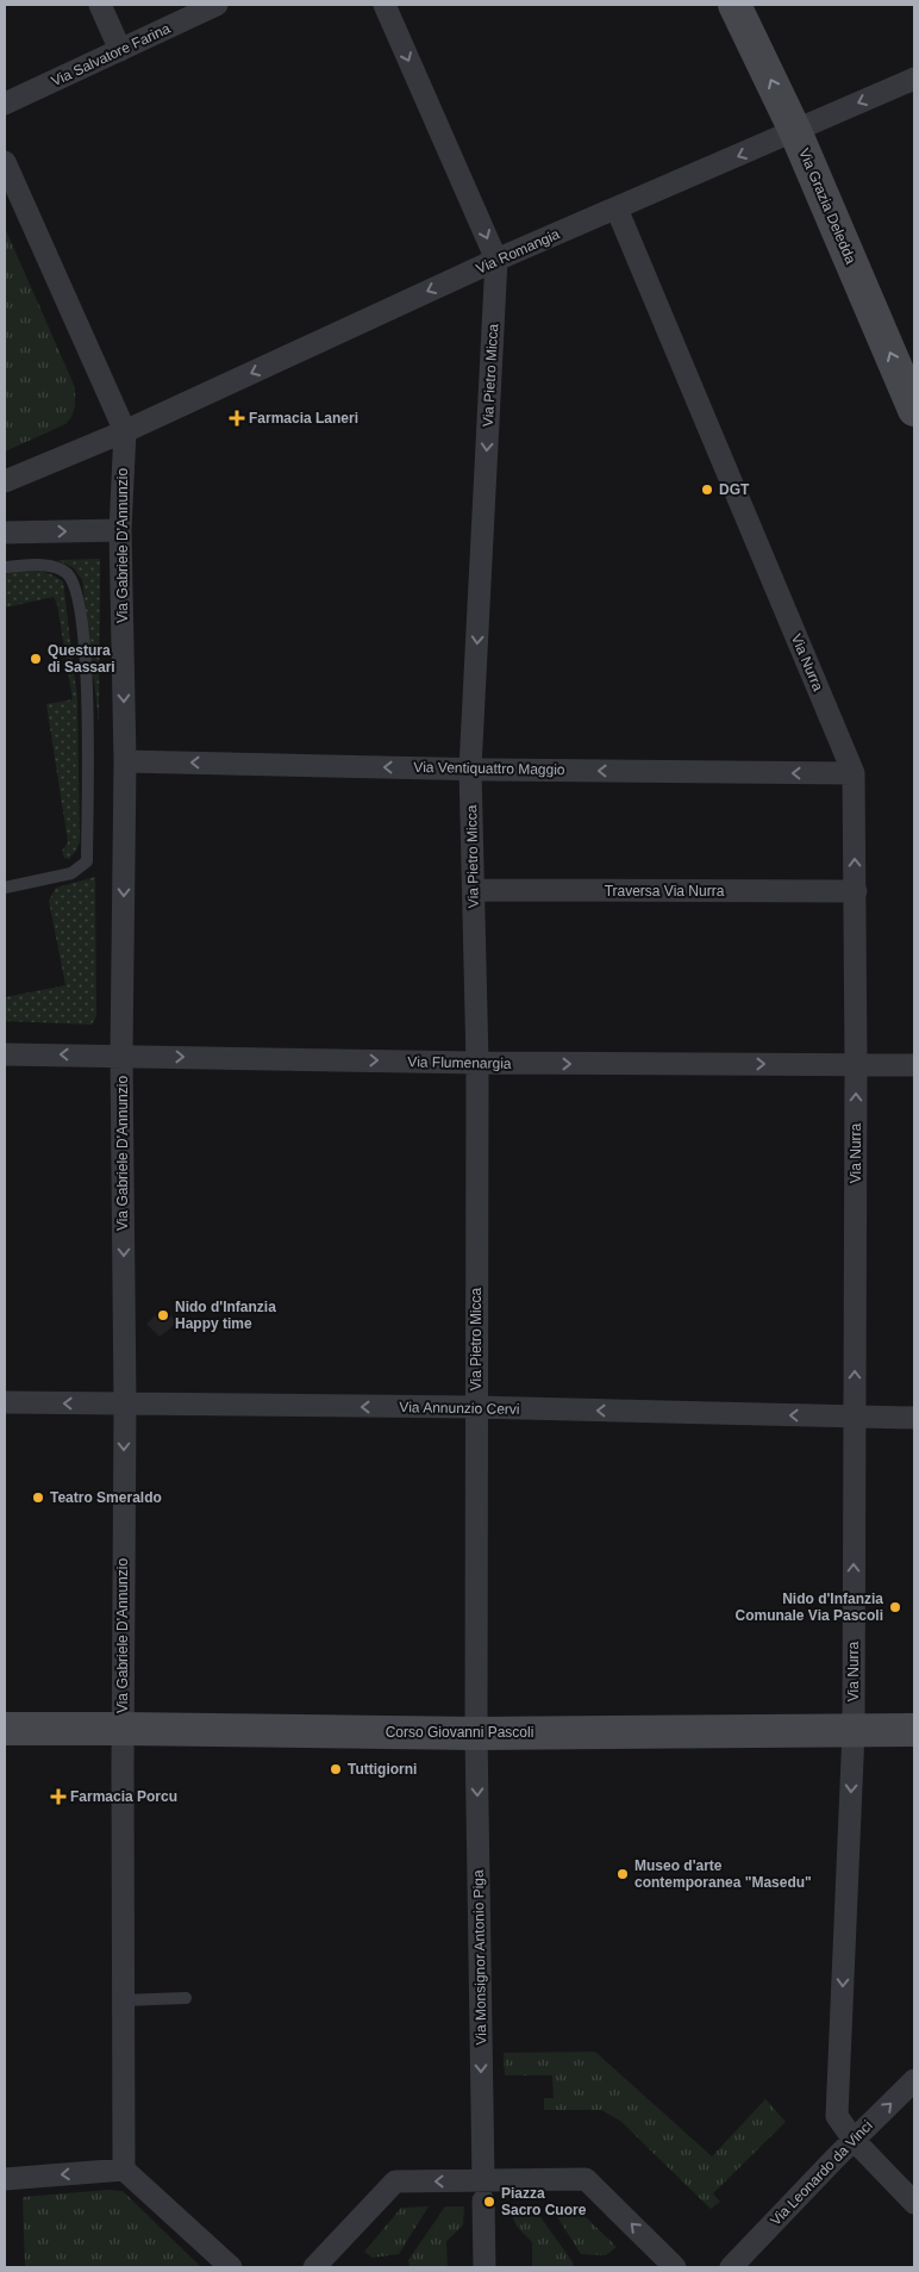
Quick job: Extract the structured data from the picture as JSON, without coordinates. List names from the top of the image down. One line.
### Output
{"streets":{"main road":["Via Grazia Deledda","Corso Giovanni Pascoli"],"street":["Via Salvatore Farina","Via Romangia","Via Pietro Micca","Via Gabriele D'Annunzio","Via Nurra","Via Ventiquattro Maggio","Traversa Via Nurra","Via Flumenargia","Via Annunzio Cervi","Via Monsignor Antonio Piga","Via Leonardo da Vinci"]},"crossings":[["Via Grazia Deledda","Via Romangia"],["Via Romangia","Via Pietro Micca"],["Via Romangia","Via Gabriele D'Annunzio"],["Via Romangia","Via Nurra"],["Via Pietro Micca","Via Ventiquattro Maggio"],["Via Pietro Micca","Traversa Via Nurra"],["Via Pietro Micca","Via Flumenargia"],["Via Pietro Micca","Via Annunzio Cervi"],["Via Pietro Micca","Corso Giovanni Pascoli"],["Via Pietro Micca","Via Monsignor Antonio Piga"],["Via Gabriele D'Annunzio","Via Ventiquattro Maggio"],["Via Gabriele D'Annunzio","Via Flumenargia"],["Via Gabriele D'Annunzio","Via Annunzio Cervi"],["Via Gabriele D'Annunzio","Corso Giovanni Pascoli"],["Via Nurra","Via Ventiquattro Maggio"],["Via Nurra","Traversa Via Nurra"],["Via Nurra","Via Flumenargia"],["Via Nurra","Via Annunzio Cervi"],["Via Nurra","Corso Giovanni Pascoli"],["Via Nurra","Via Leonardo da Vinci"],["Corso Giovanni Pascoli","Via Monsignor Antonio Piga"]],"one_way":["Via Grazia Deledda","Via Romangia","Via Pietro Micca","Via Gabriele D'Annunzio","Via Ventiquattro Maggio","Via Annunzio Cervi","Via Monsignor Antonio Piga"],"places":{"health":["Farmacia Laneri","Farmacia Porcu"],"other":["DGT","Questura di Sassari","Nido d'Infanzia Happy time","Teatro Smeraldo","Nido d'Infanzia Comunale Via Pascoli","Tuttigiorni","Museo d'arte contemporanea \"Masedu\"","Piazza Sacro Cuore"]}}
